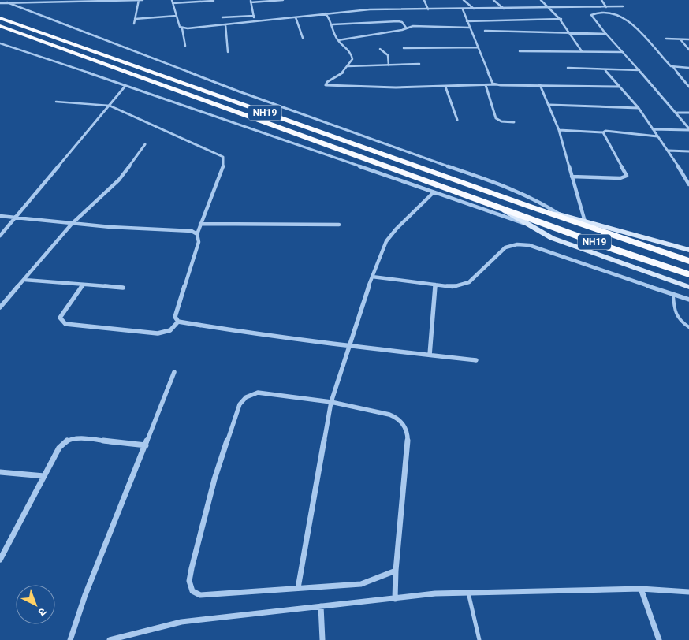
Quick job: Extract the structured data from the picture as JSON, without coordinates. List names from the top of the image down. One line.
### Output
{"streets":{"highway":["NH19"]},"north":"bottom right"}
